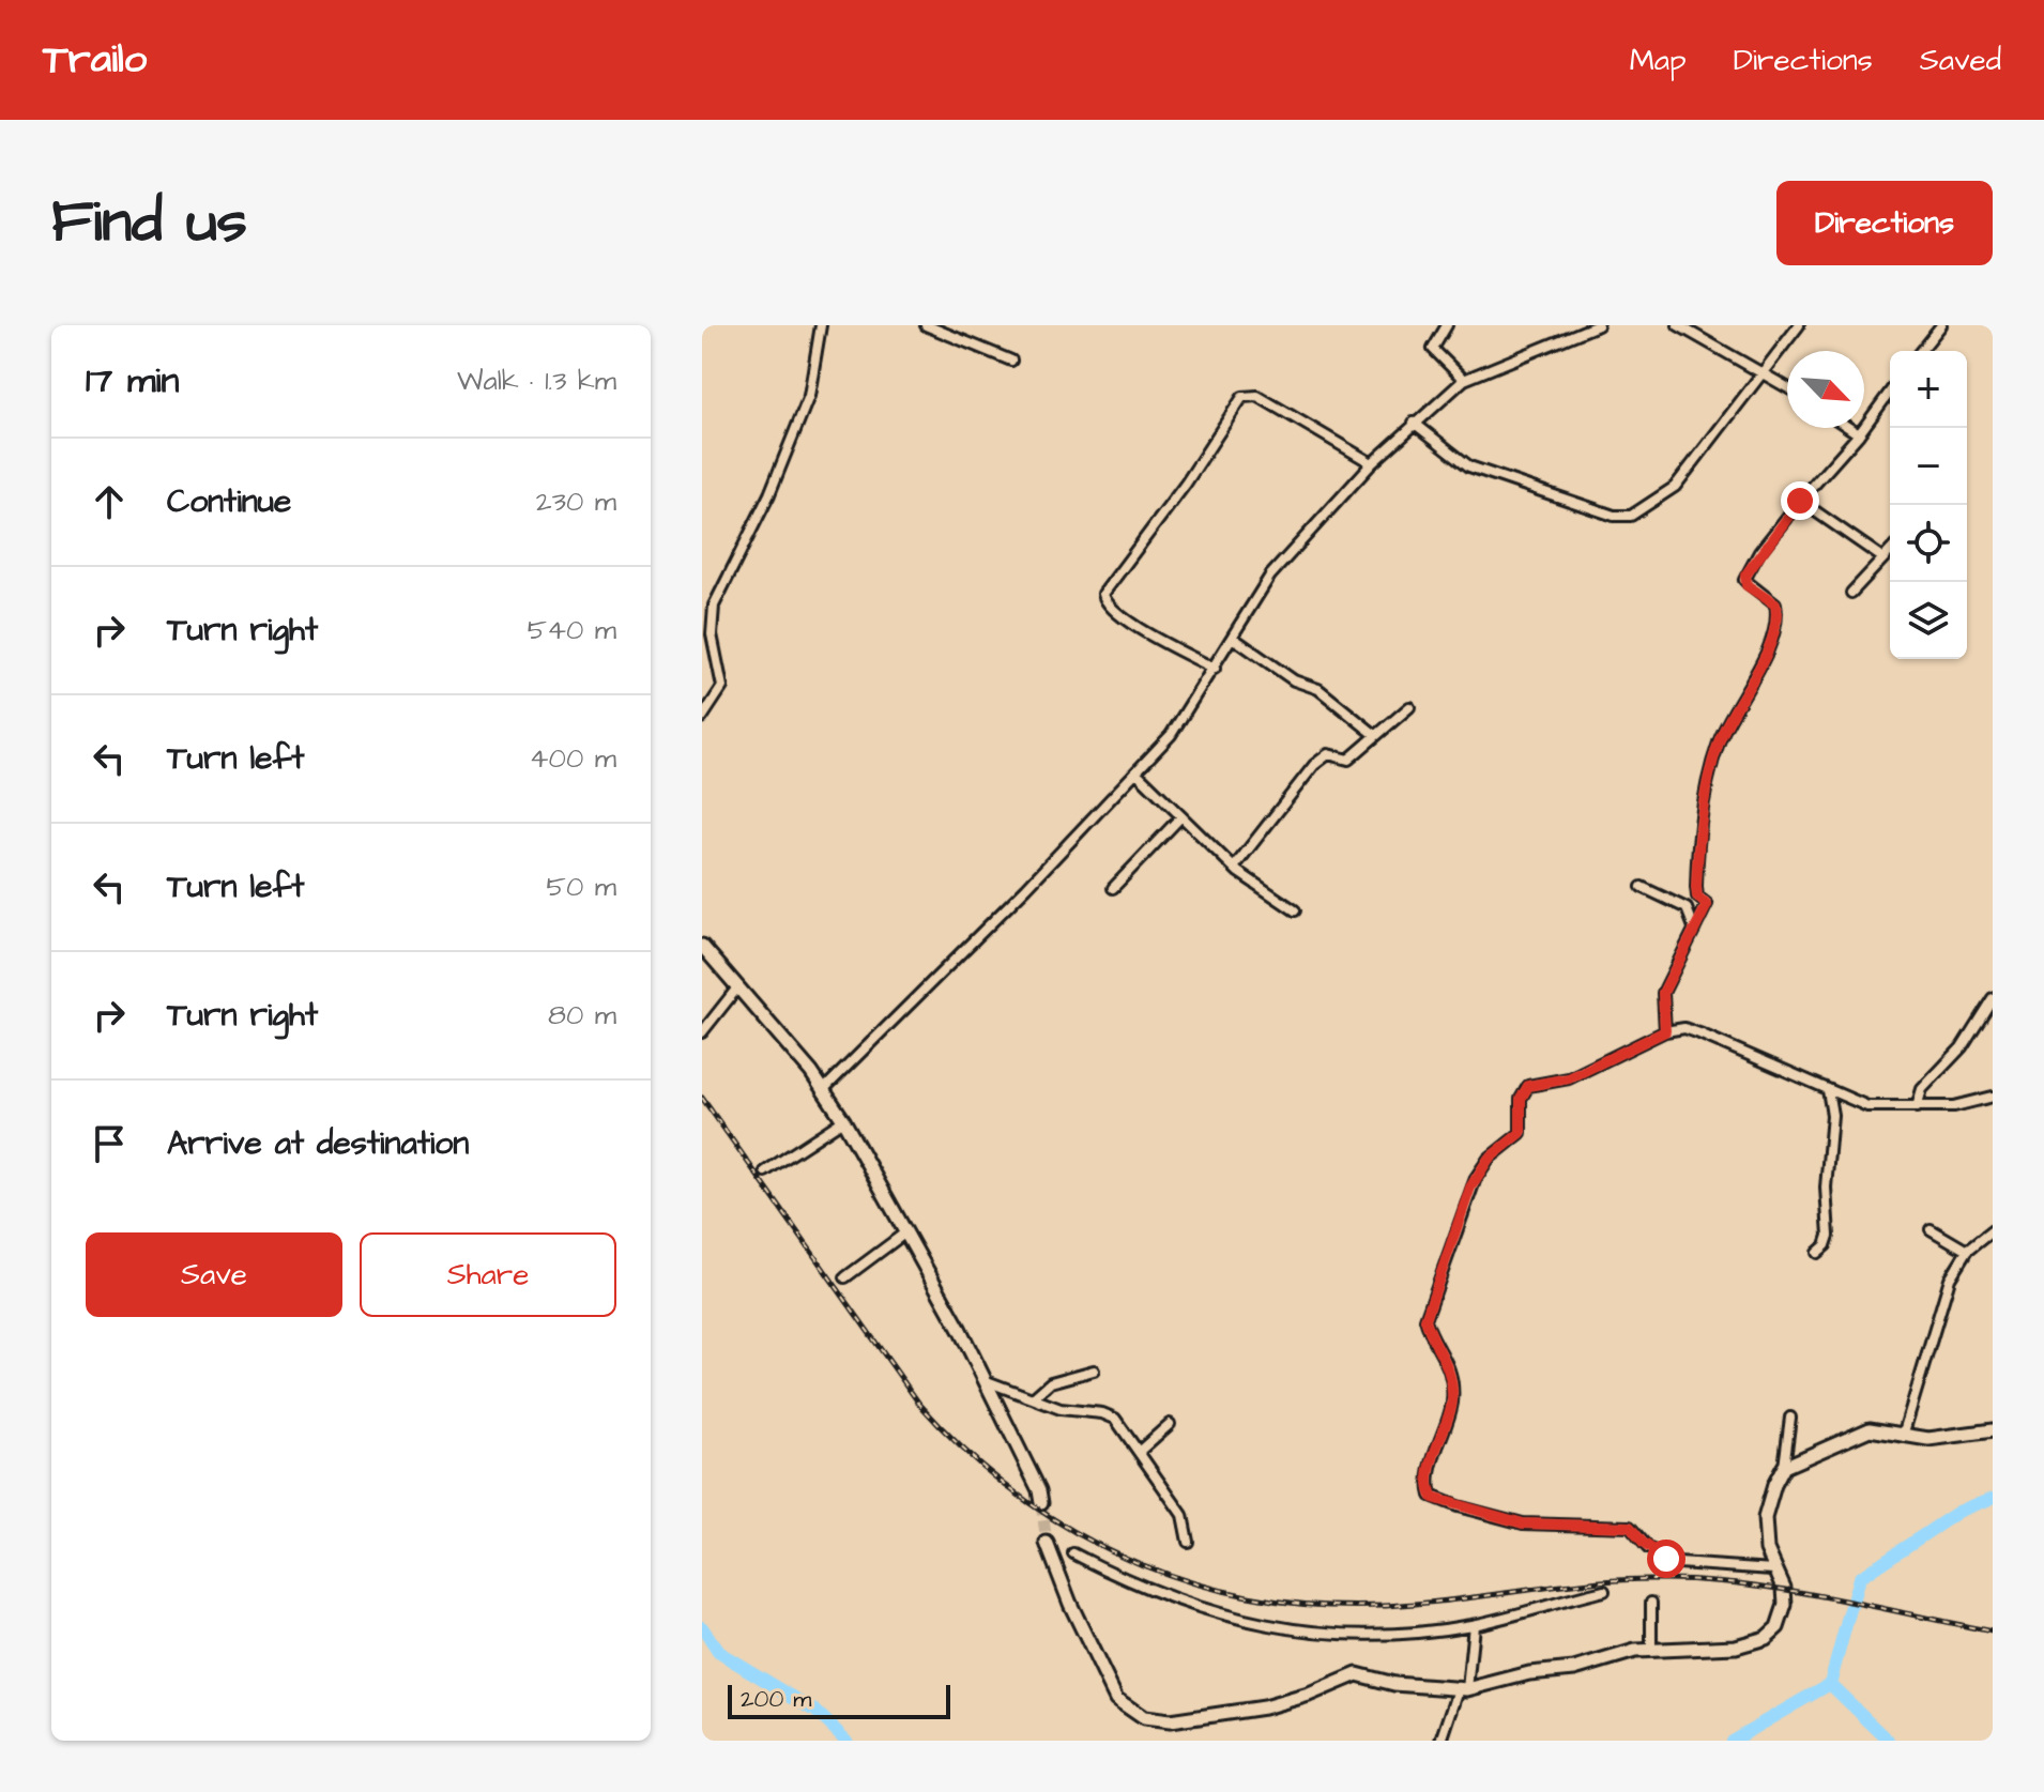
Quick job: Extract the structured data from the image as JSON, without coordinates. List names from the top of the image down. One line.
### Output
{"scale_bar":"200 m","north":"bottom right","page":{"header":"Trailo","nav":["Map","Directions","Saved"],"title":"Find us","buttons":["Directions",["Save","Share"]],"heading":["17 min","Walk · 1.3 km"],"map_buttons":["+","−"],"list":[["Continue","230 m"],["Turn right","540 m"],["Turn left","400 m"],["Turn left","50 m"],["Turn right","80 m"],"Arrive at destination"],"scale":"200 m"}}
